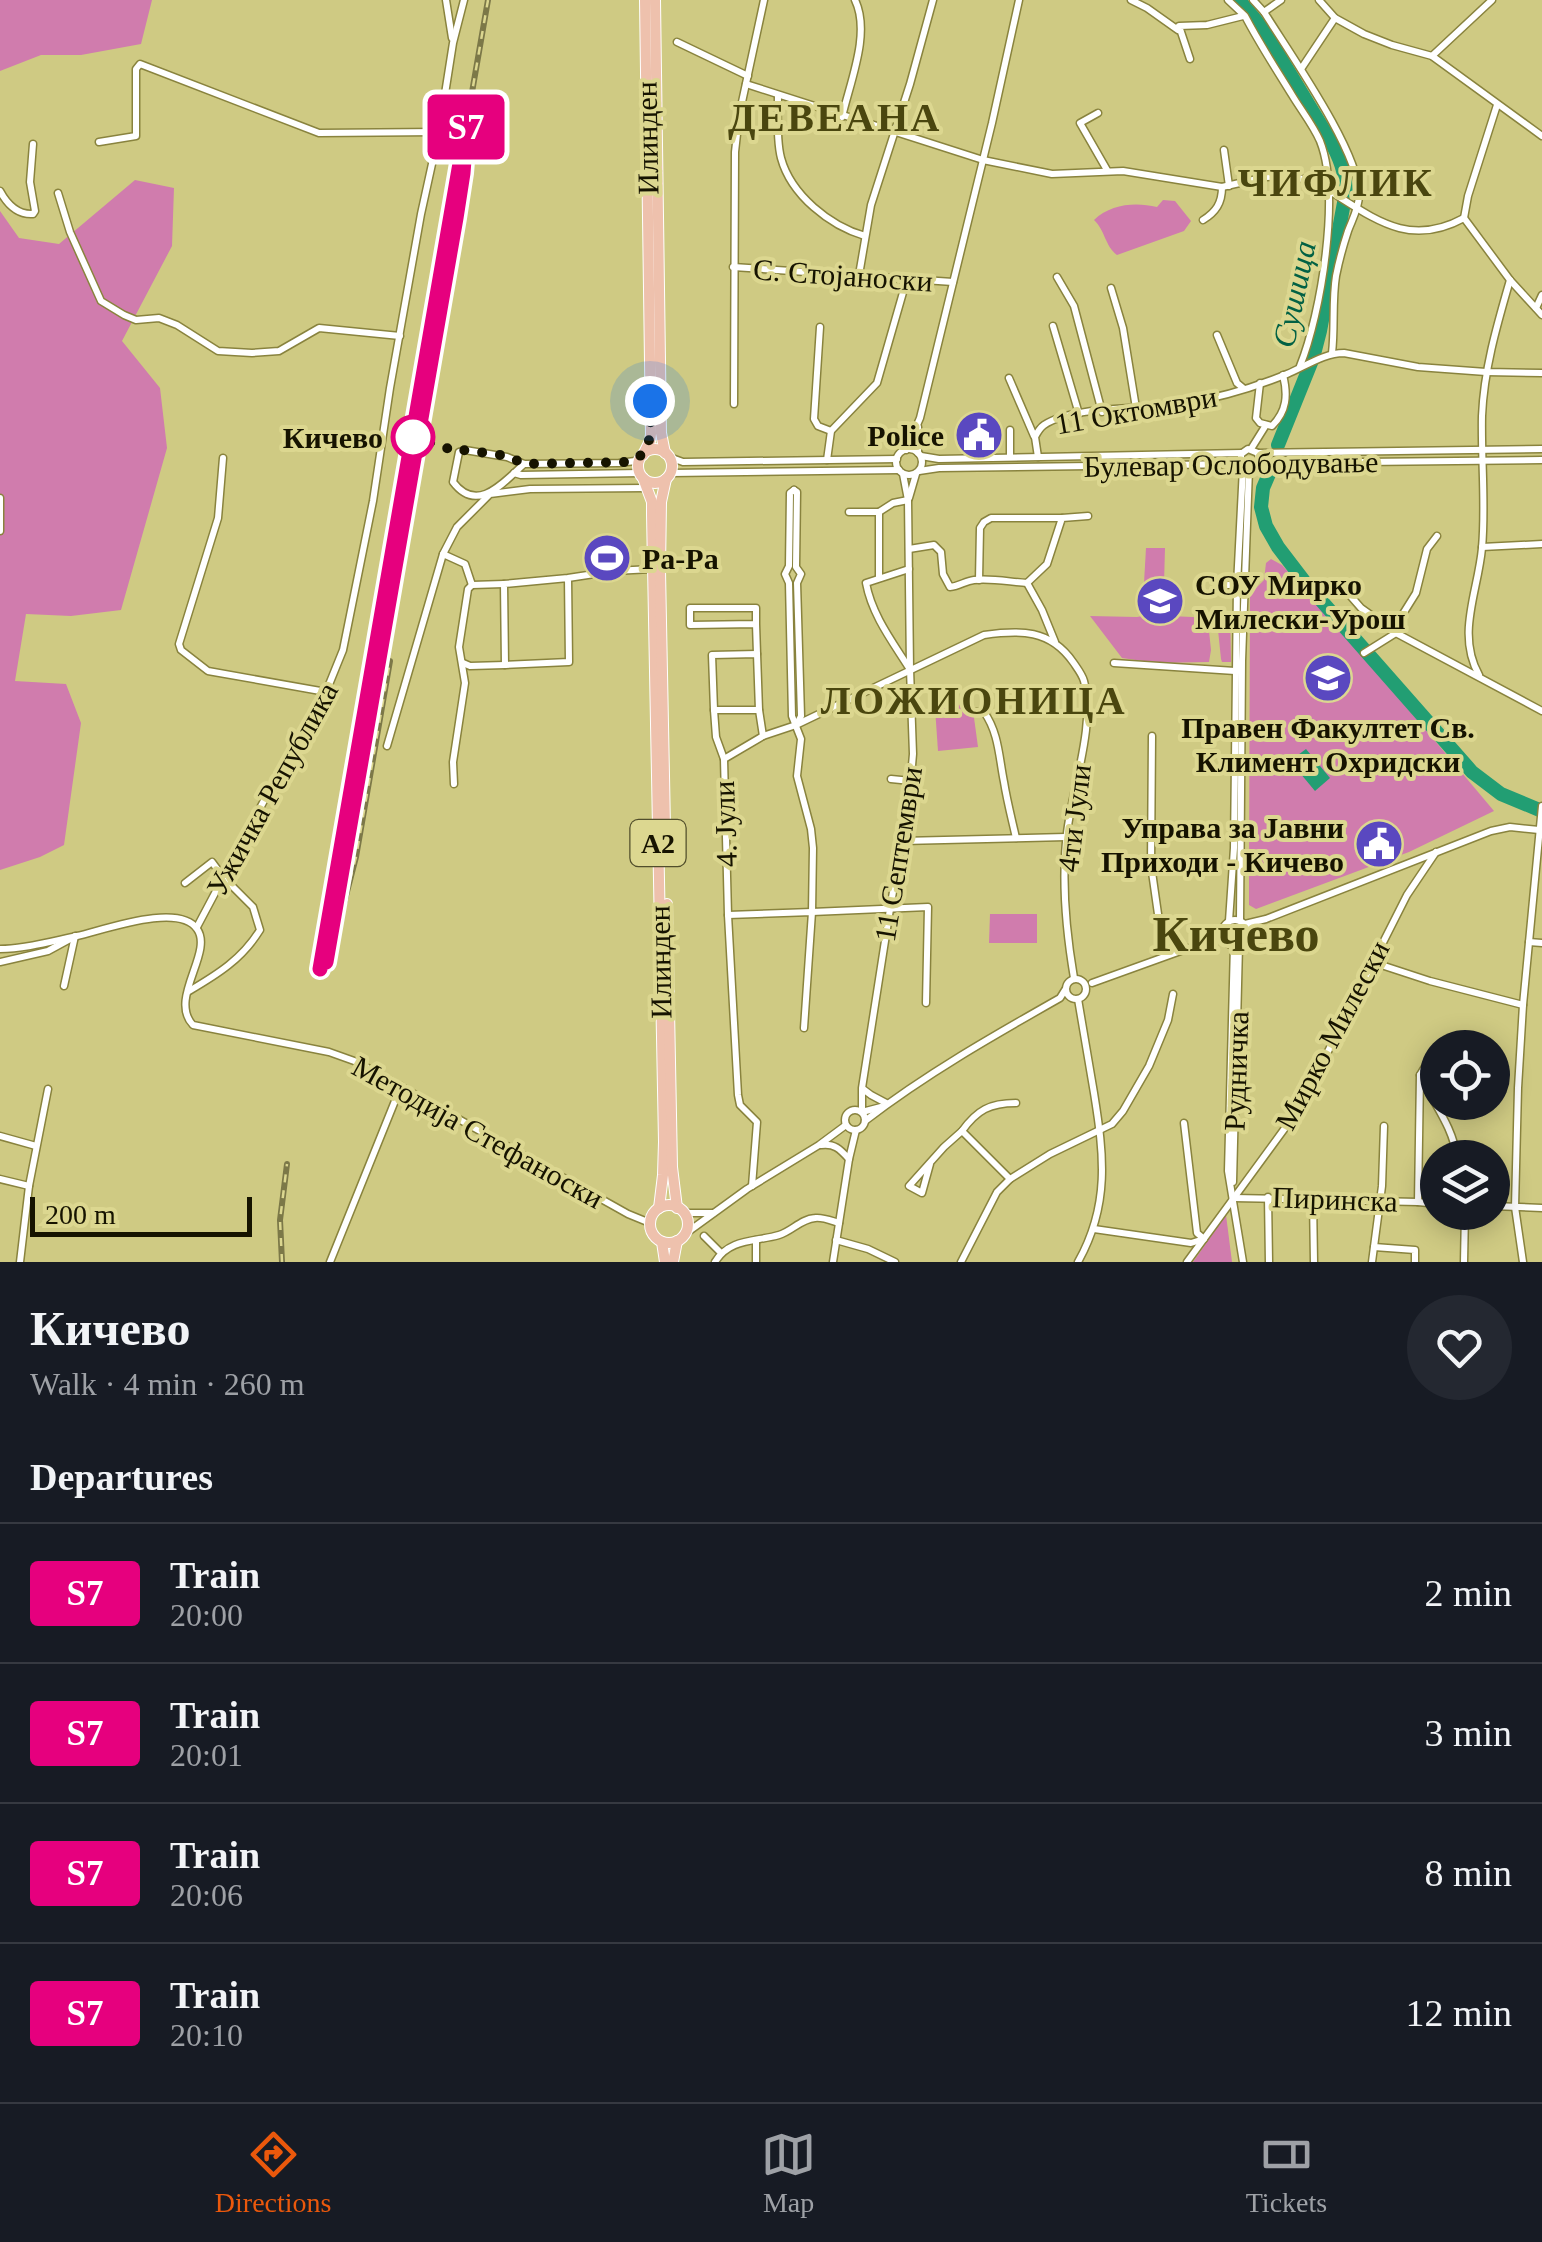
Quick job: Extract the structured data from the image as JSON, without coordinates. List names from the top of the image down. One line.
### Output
{"streets":{"main road":["Илинден","A2"],"street":["С. Стојаноски","11 Октомври","Булевар Ослободување","Ужичка Република","4ти Јули","4. Јули","11 Септември","Мирко Милески","Рудничка","Методија Стефаноски","Пиринска"]},"crossings":[["Илинден","Методија Стефаноски"],["11 Октомври","Булевар Ослободување"],["Булевар Ослободување","11 Септември"],["4. Јули","11 Септември"],["Мирко Милески","Рудничка"],["Мирко Милески","Пиринска"],["Рудничка","Пиринска"]],"districts":["ДЕВЕАНА","ЧИФЛИК","ЛОЖИОНИЦА","Кичево"],"water":["Сушица"],"places":{"public building":["Police","Управа за Јавни Приходи - Кичево"],"other":["Кичево"],"sports":["Ра-Ра"],"school or university":["СОУ Мирко Милески-Урош","Правен Факултет Св. Климент Охридски"]},"scale_bar":"200 m","page":{"on_map":"S7","scale":"200 m","heading":[["Кичево","Walk · 4 min · 260 m"],"Departures"],"list":[{"mark":"S7","name":"Train","note":"20:00","value":"2 min"},{"mark":"S7","name":"Train","note":"20:01","value":"3 min"},{"mark":"S7","name":"Train","note":"20:06","value":"8 min"},{"mark":"S7","name":"Train","note":"20:10","value":"12 min"}],"tabs":["Directions","Map","Tickets"]}}
